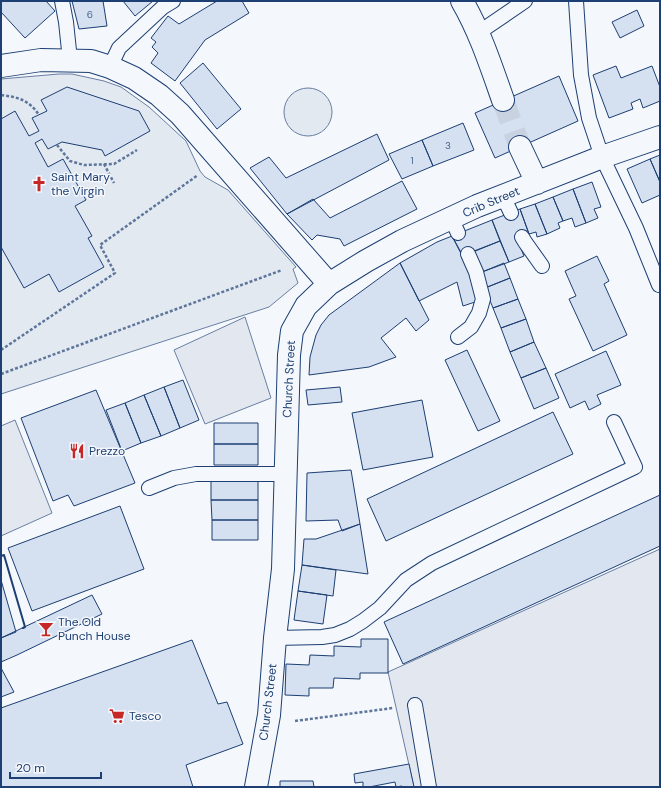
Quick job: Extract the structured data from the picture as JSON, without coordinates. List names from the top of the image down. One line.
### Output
{"streets":{"street":["Crib Street","Church Street"]},"crossings":[["Crib Street","Church Street"]],"places":{"church":["Saint Mary the Virgin"],"restaurant":["Prezzo"],"bar":["The Old Punch House"],"supermarket":["Tesco"]},"house_numbers":["6","3","1"],"scale_bar":"20 m"}
